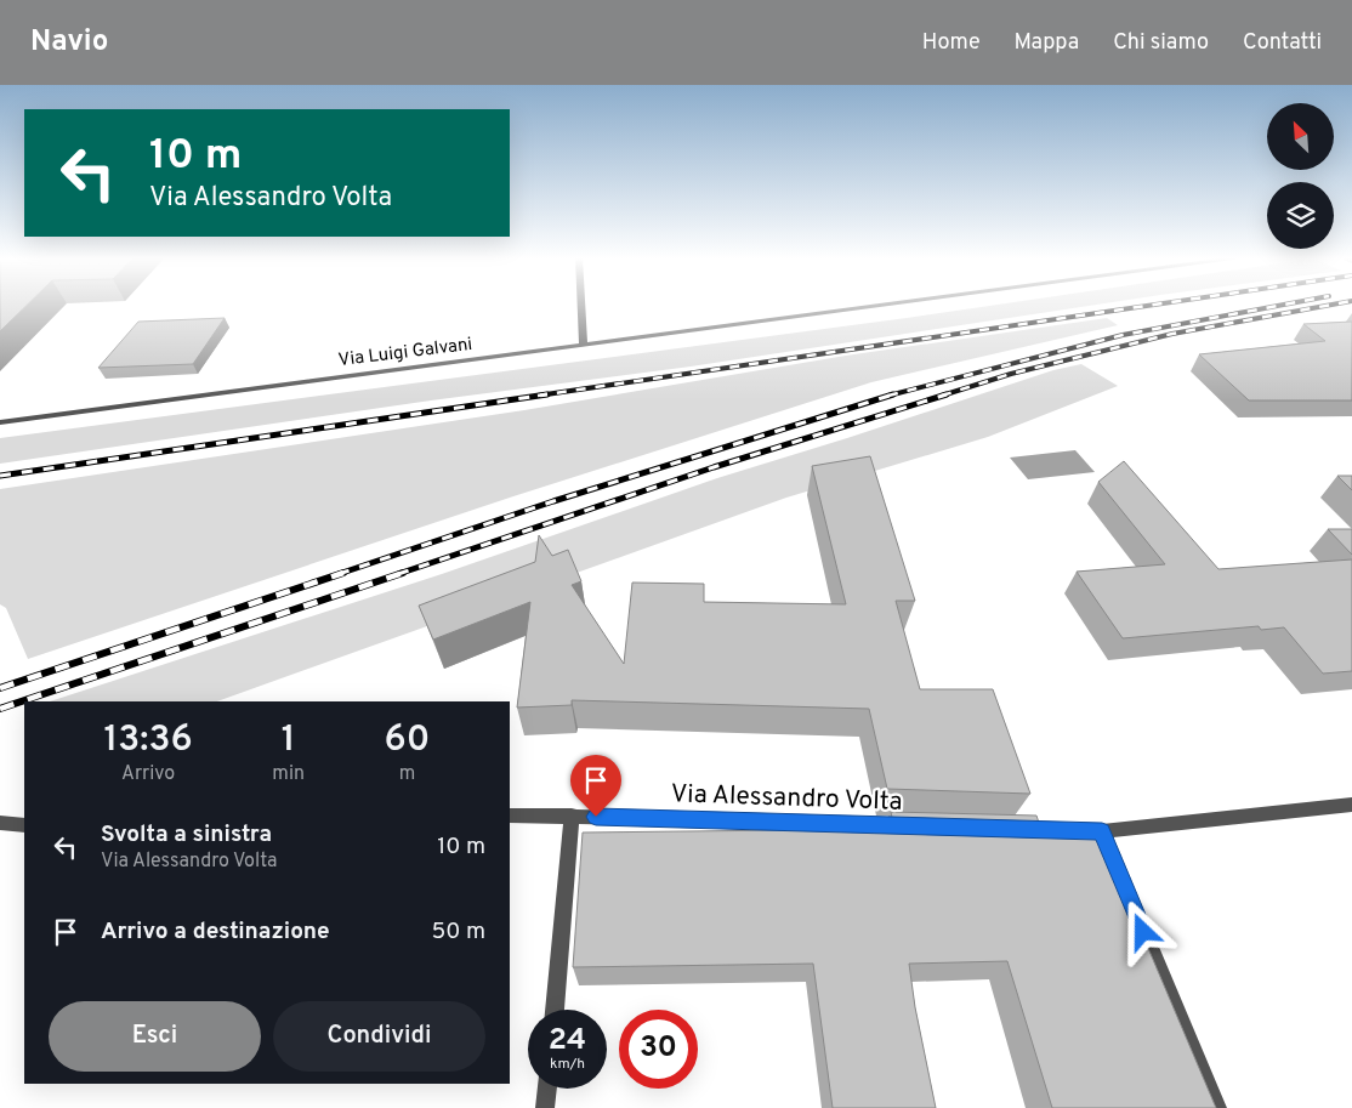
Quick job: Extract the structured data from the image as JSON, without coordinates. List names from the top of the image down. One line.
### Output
{"streets":{"street":["Via Luigi Galvani","Via Alessandro Volta"]},"north":"top left","page":{"header":"Navio","nav":["Home","Mappa","Chi siamo","Contatti"],"turn":["10 m","Via Alessandro Volta"],"eta":["13:36","Arrivo","1","min","60","m"],"list":[{"name":"Svolta a sinistra","note":"Via Alessandro Volta","value":"10 m"},{"name":"Arrivo a destinazione","value":"50 m"}],"buttons":["Esci","Condividi"],"speed":"24 km/h","limit":"30"}}
